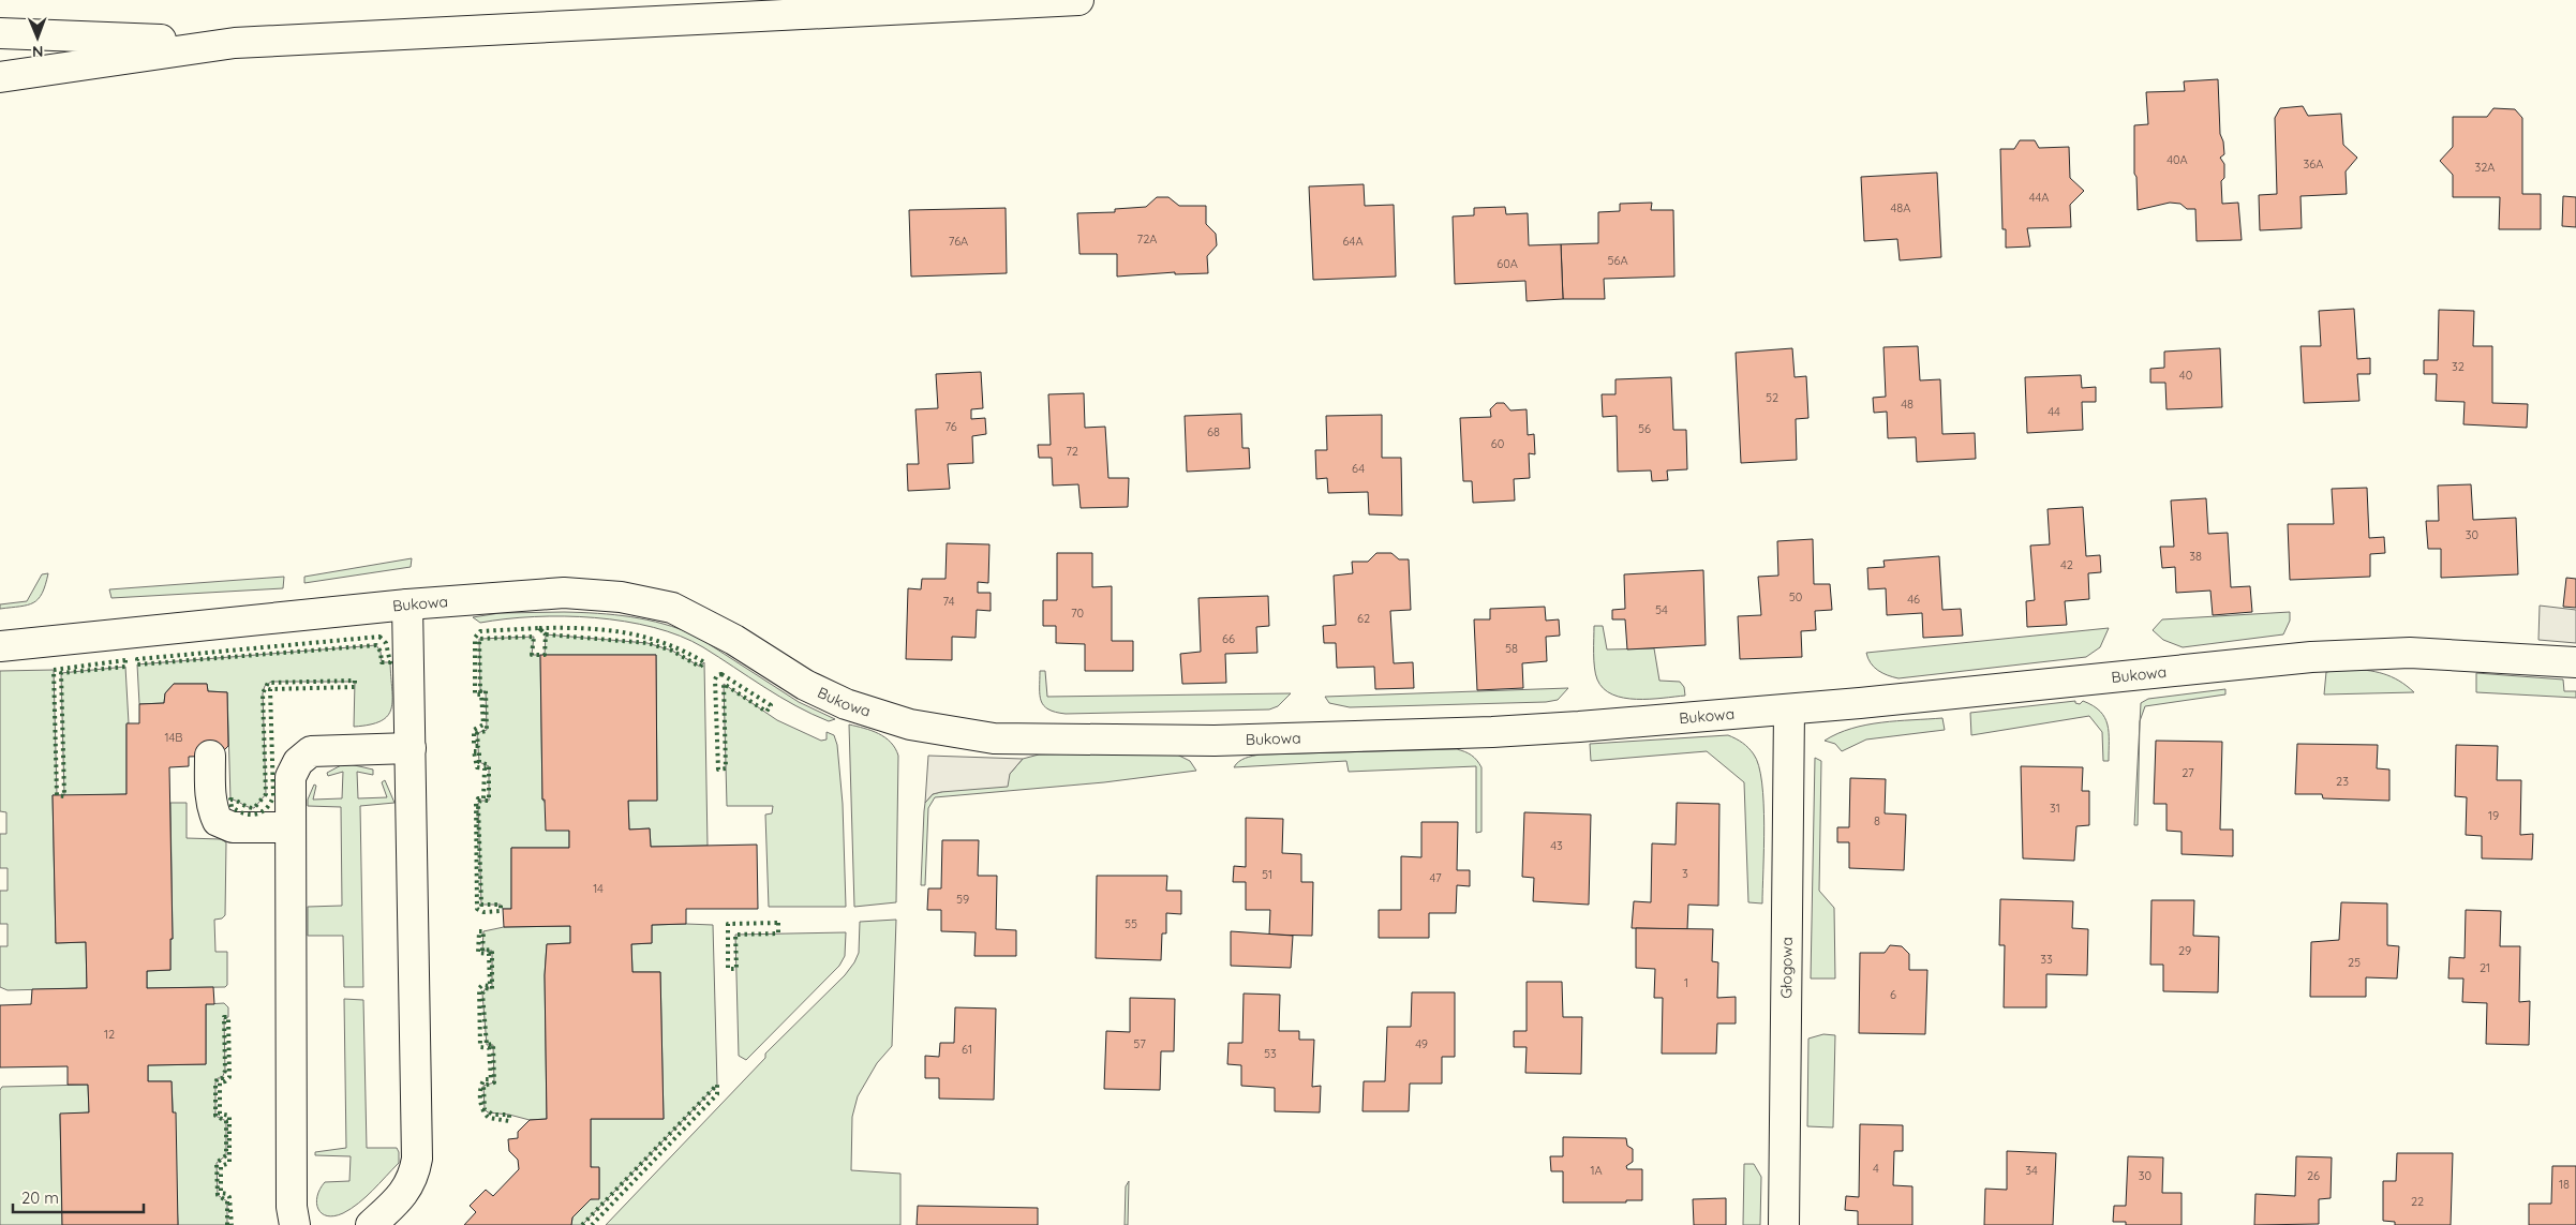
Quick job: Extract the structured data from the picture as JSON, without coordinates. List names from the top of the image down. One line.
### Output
{"streets":{"street":["Bukowa","Głogowa"]},"crossings":[["Bukowa","Głogowa"]],"house_numbers":["40A","36A","32A","44A","48A","72A","76A","64A","56A","60A","32","40","52","48","44","76","56","68","60","72","64","30","38","42","50","46","74","54","70","62","66","58","14B","27","23","31","19","8","43","3","51","47","14","59","55","29","33","25","21","1","6","12","57","49","61","53","4","1A","34","30","26","18","22"],"scale_bar":"20 m","north":"bottom"}
